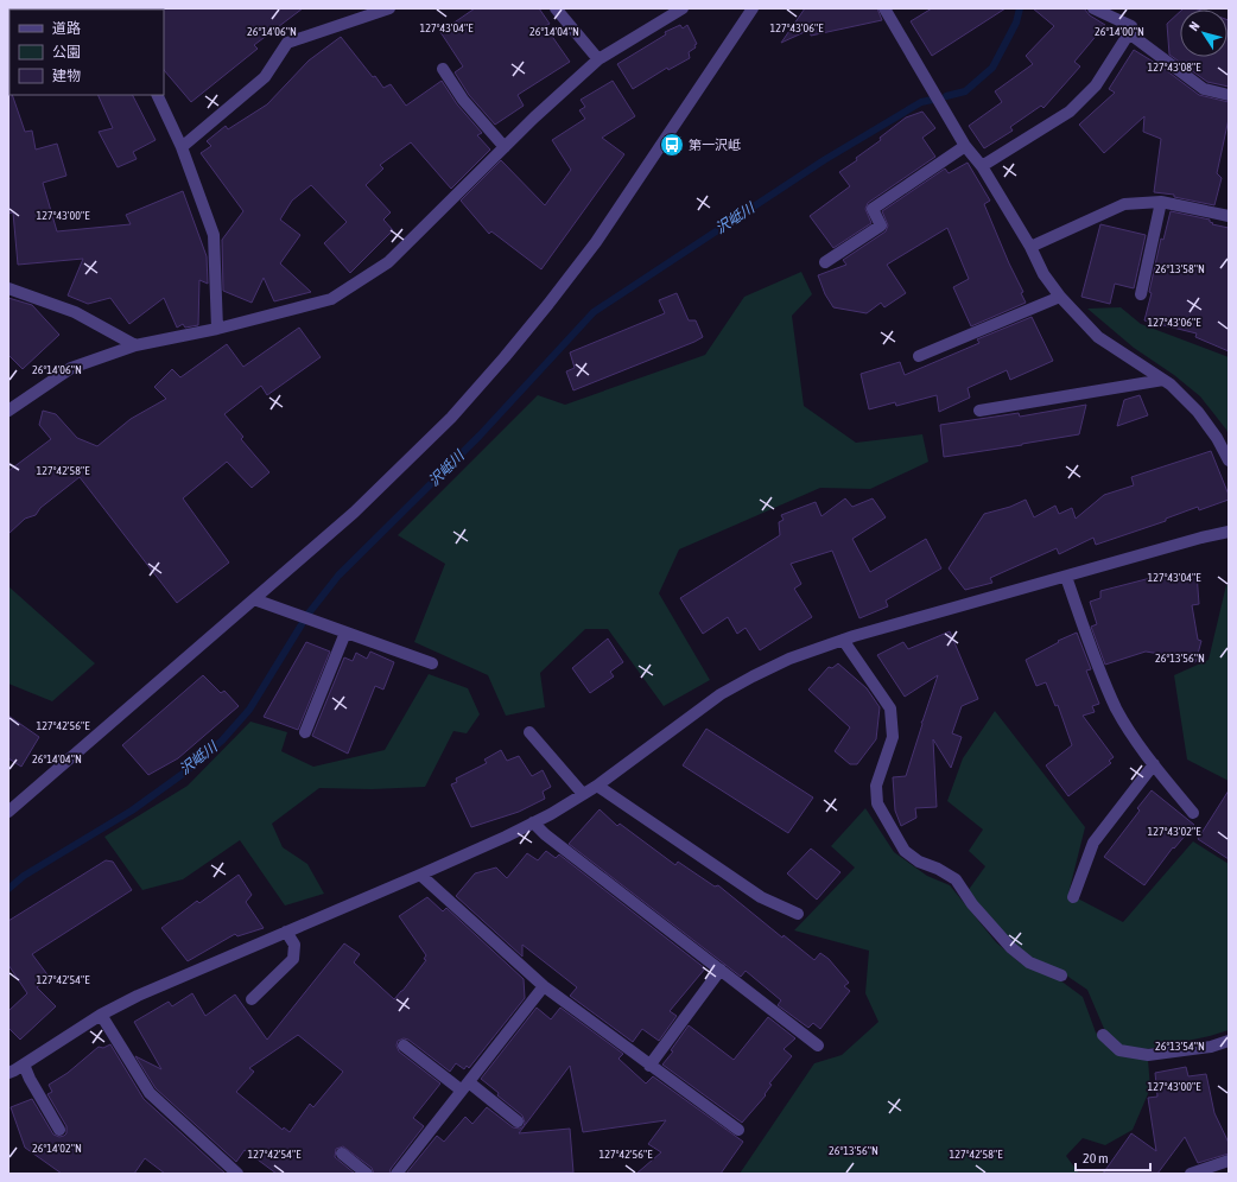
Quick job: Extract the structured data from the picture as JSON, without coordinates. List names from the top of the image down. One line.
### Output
{"water":["沢岻川"],"places":{"bus stop":["第一沢岻"]},"legend":["道路","公園","建物"],"scale_bar":"20 m","north":"top left","coordinates":["127°43'04\"E","127°43'06\"E","26°14'06\"N","26°14'04\"N","26°14'00\"N","127°43'08\"E","127°43'00\"E","26°13'58\"N","127°42'58\"E","26°13'56\"N","127°42'56\"E","127°43'02\"E","127°42'54\"E","26°13'54\"N","26°14'02\"N"]}
